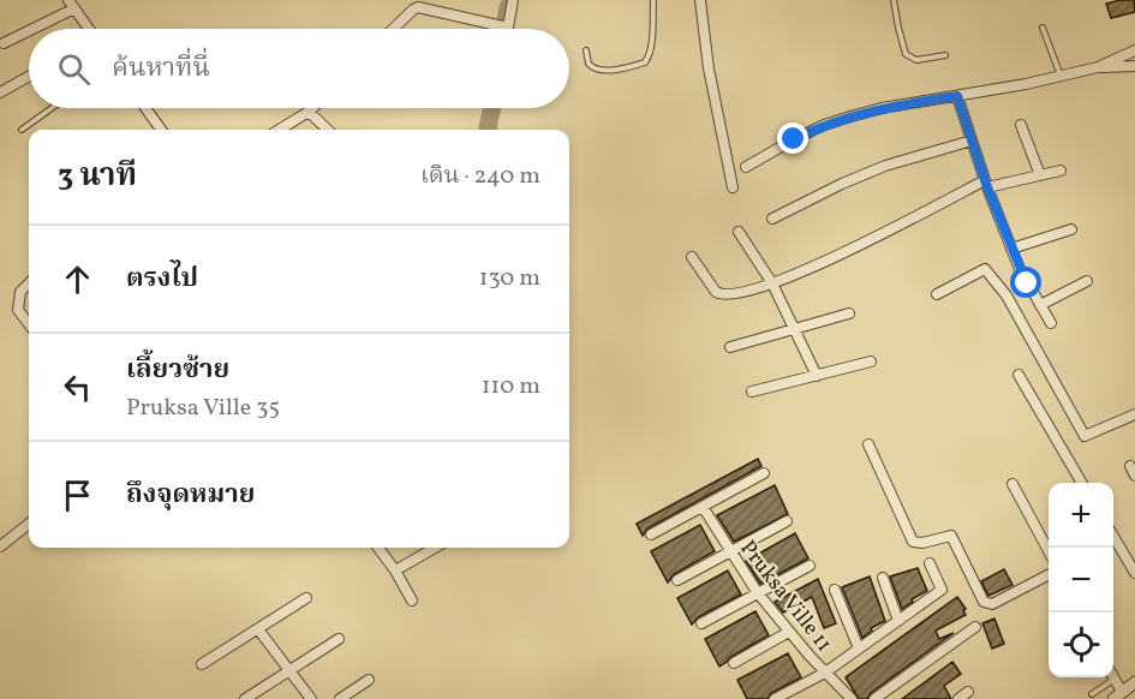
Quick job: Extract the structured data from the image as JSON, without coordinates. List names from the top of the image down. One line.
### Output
{"streets":{"street":["Pruksa Ville 11"]},"page":{"search":"ค้นหาที่นี่","heading":["3 นาที","เดิน · 240 m"],"list":[["ตรงไป","130 m"],["เลี้ยวซ้าย","Pruksa Ville 35","110 m"],"ถึงจุดหมาย"],"map_buttons":["+","−"]}}
